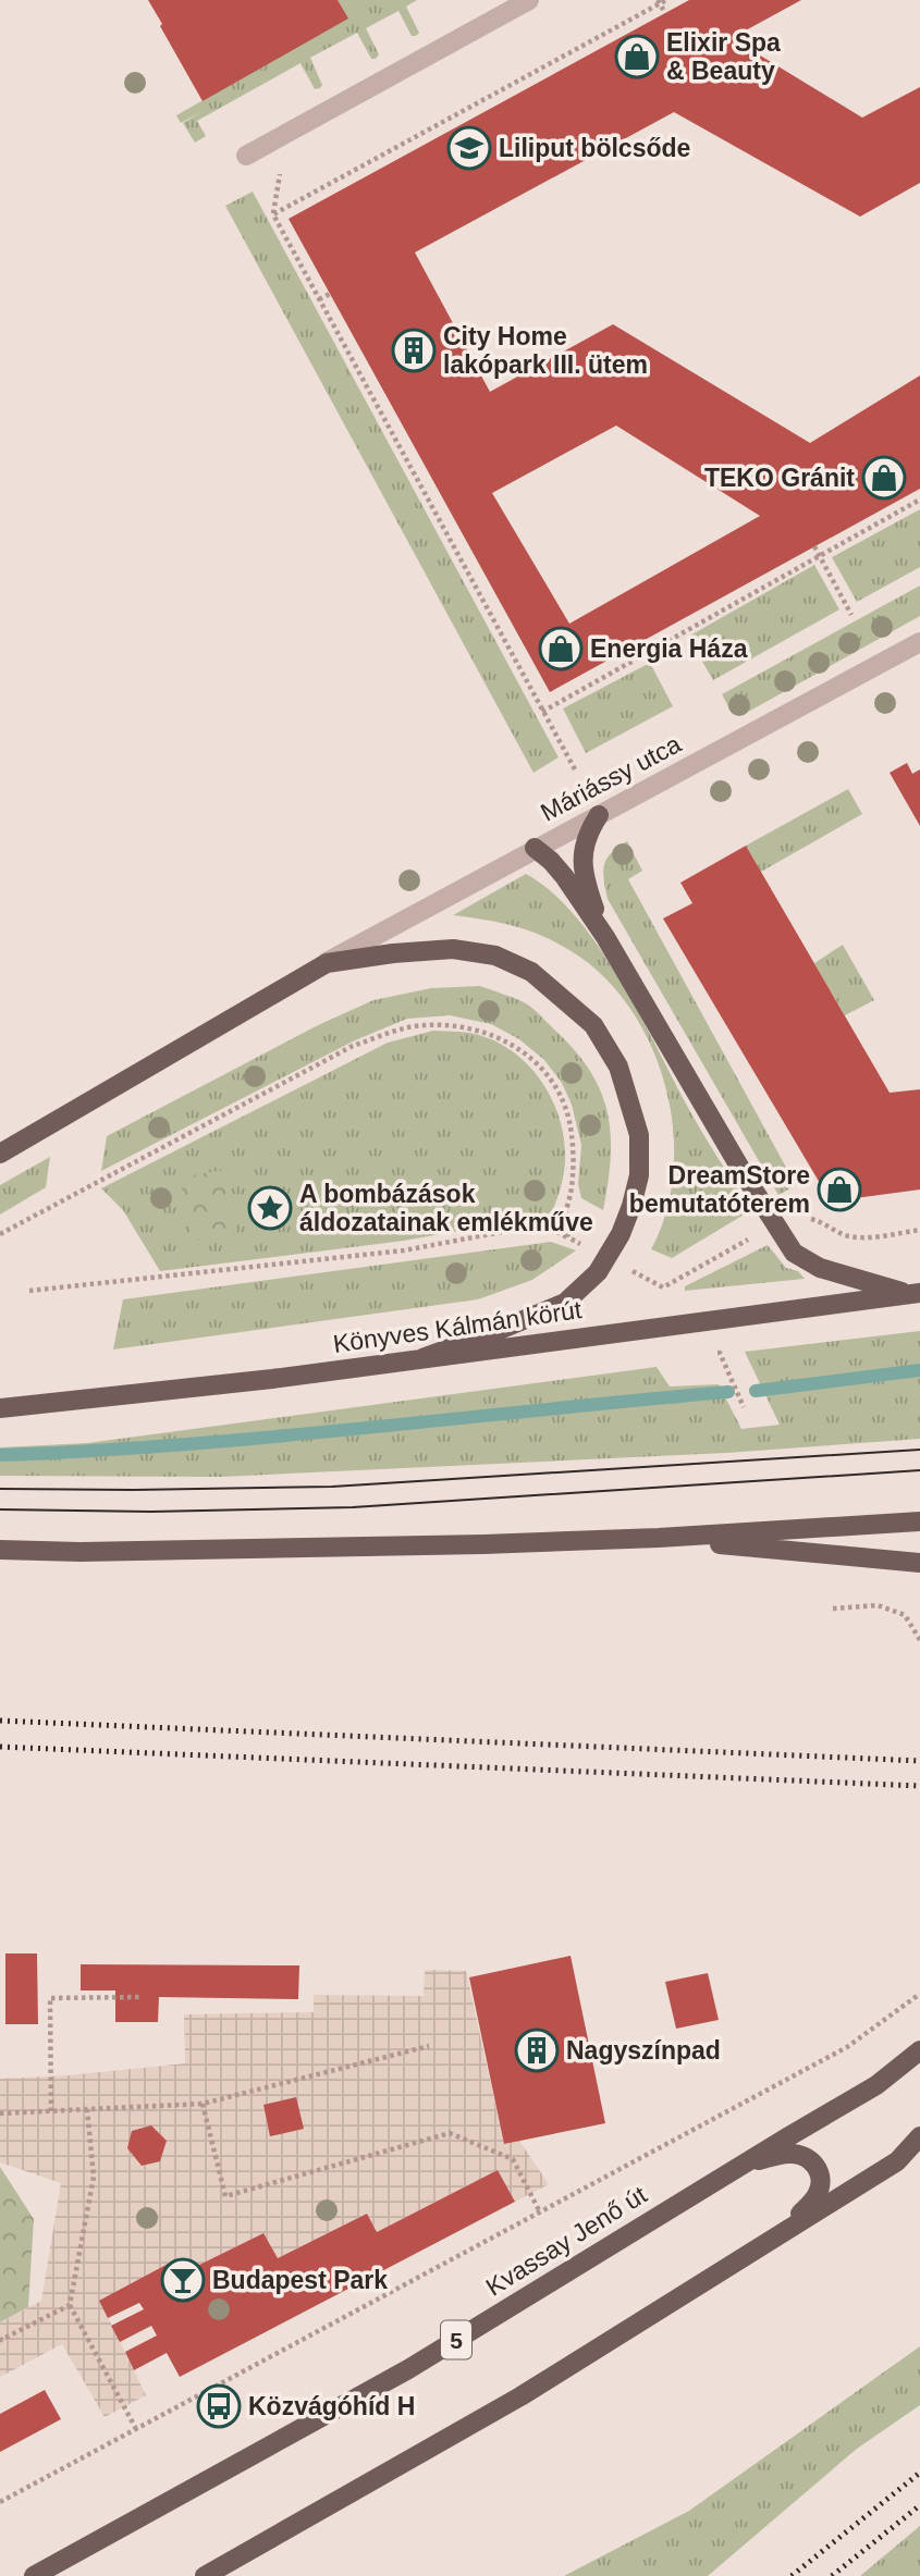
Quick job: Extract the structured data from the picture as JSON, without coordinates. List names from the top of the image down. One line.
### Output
{"streets":{"main road":["Könyves Kálmán körút","Kvassay Jenő út","5"],"street":["Máriássy utca"]},"places":{"shop":["Elixir Spa & Beauty","TEKO Gránit","Energia Háza","DreamStore bemutatóterem"],"school or university":["Liliput bölcsőde"],"building":["City Home lakópark III. ütem","Nagyszínpad"],"place":["A bombázások áldozatainak emlékműve"],"bar":["Budapest Park"],"bus stop":["Közvágóhíd H"]}}
